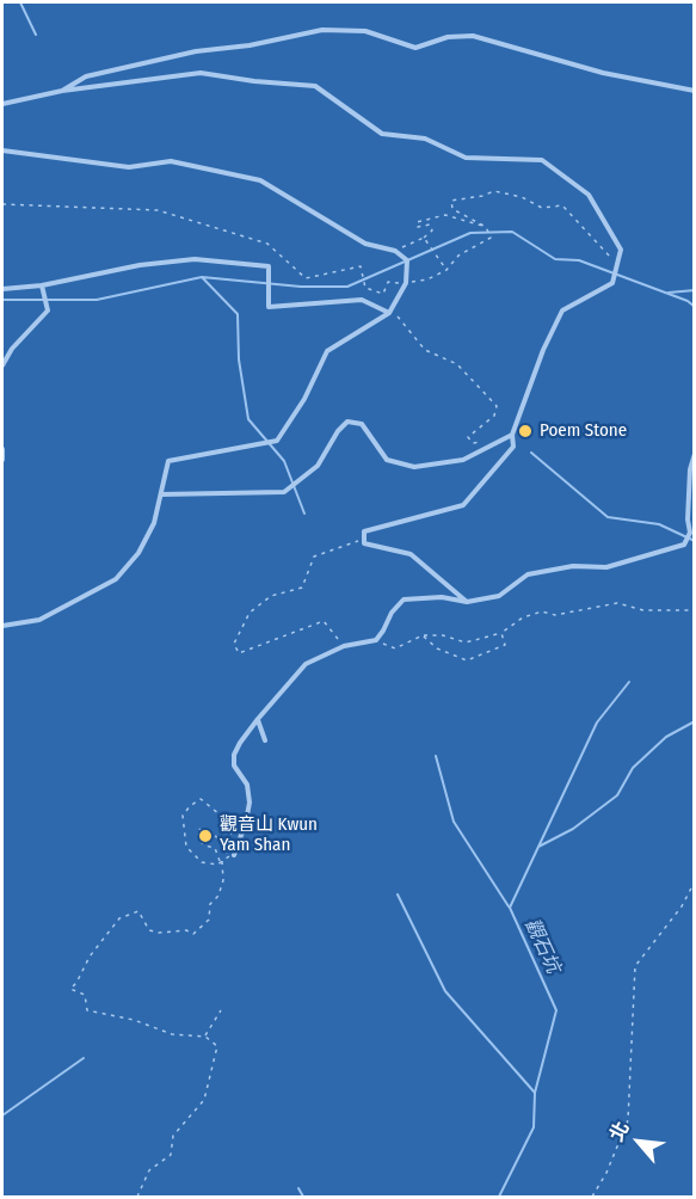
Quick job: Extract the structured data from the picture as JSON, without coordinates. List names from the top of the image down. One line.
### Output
{"water":["觀石坑"],"places":["Poem Stone","觀音山 Kwun Yam Shan"],"north":"top left"}
